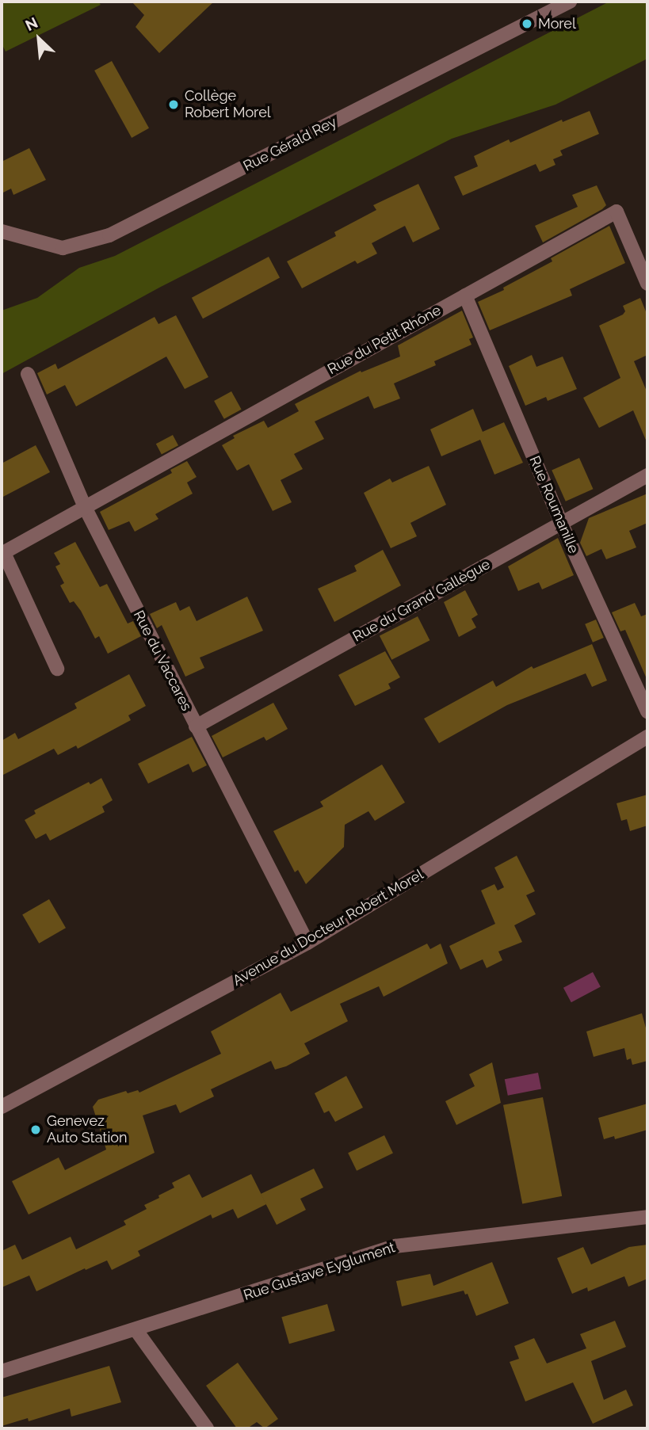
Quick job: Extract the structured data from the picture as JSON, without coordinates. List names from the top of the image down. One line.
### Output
{"streets":{"street":["Rue Gérald Rey","Rue du Petit Rhône","Rue Roumanille","Rue du Grand Gallègue","Rue du Vaccares","Avenue du Docteur Robert Morel","Rue Gustave Eyglument"]},"crossings":[["Rue du Petit Rhône","Rue Roumanille"],["Rue du Petit Rhône","Rue du Vaccares"],["Rue Roumanille","Rue du Grand Gallègue"],["Rue du Grand Gallègue","Rue du Vaccares"],["Rue du Vaccares","Avenue du Docteur Robert Morel"]],"places":["Morel","Collège Robert Morel","Genevez Auto Station"],"north":"top left"}
